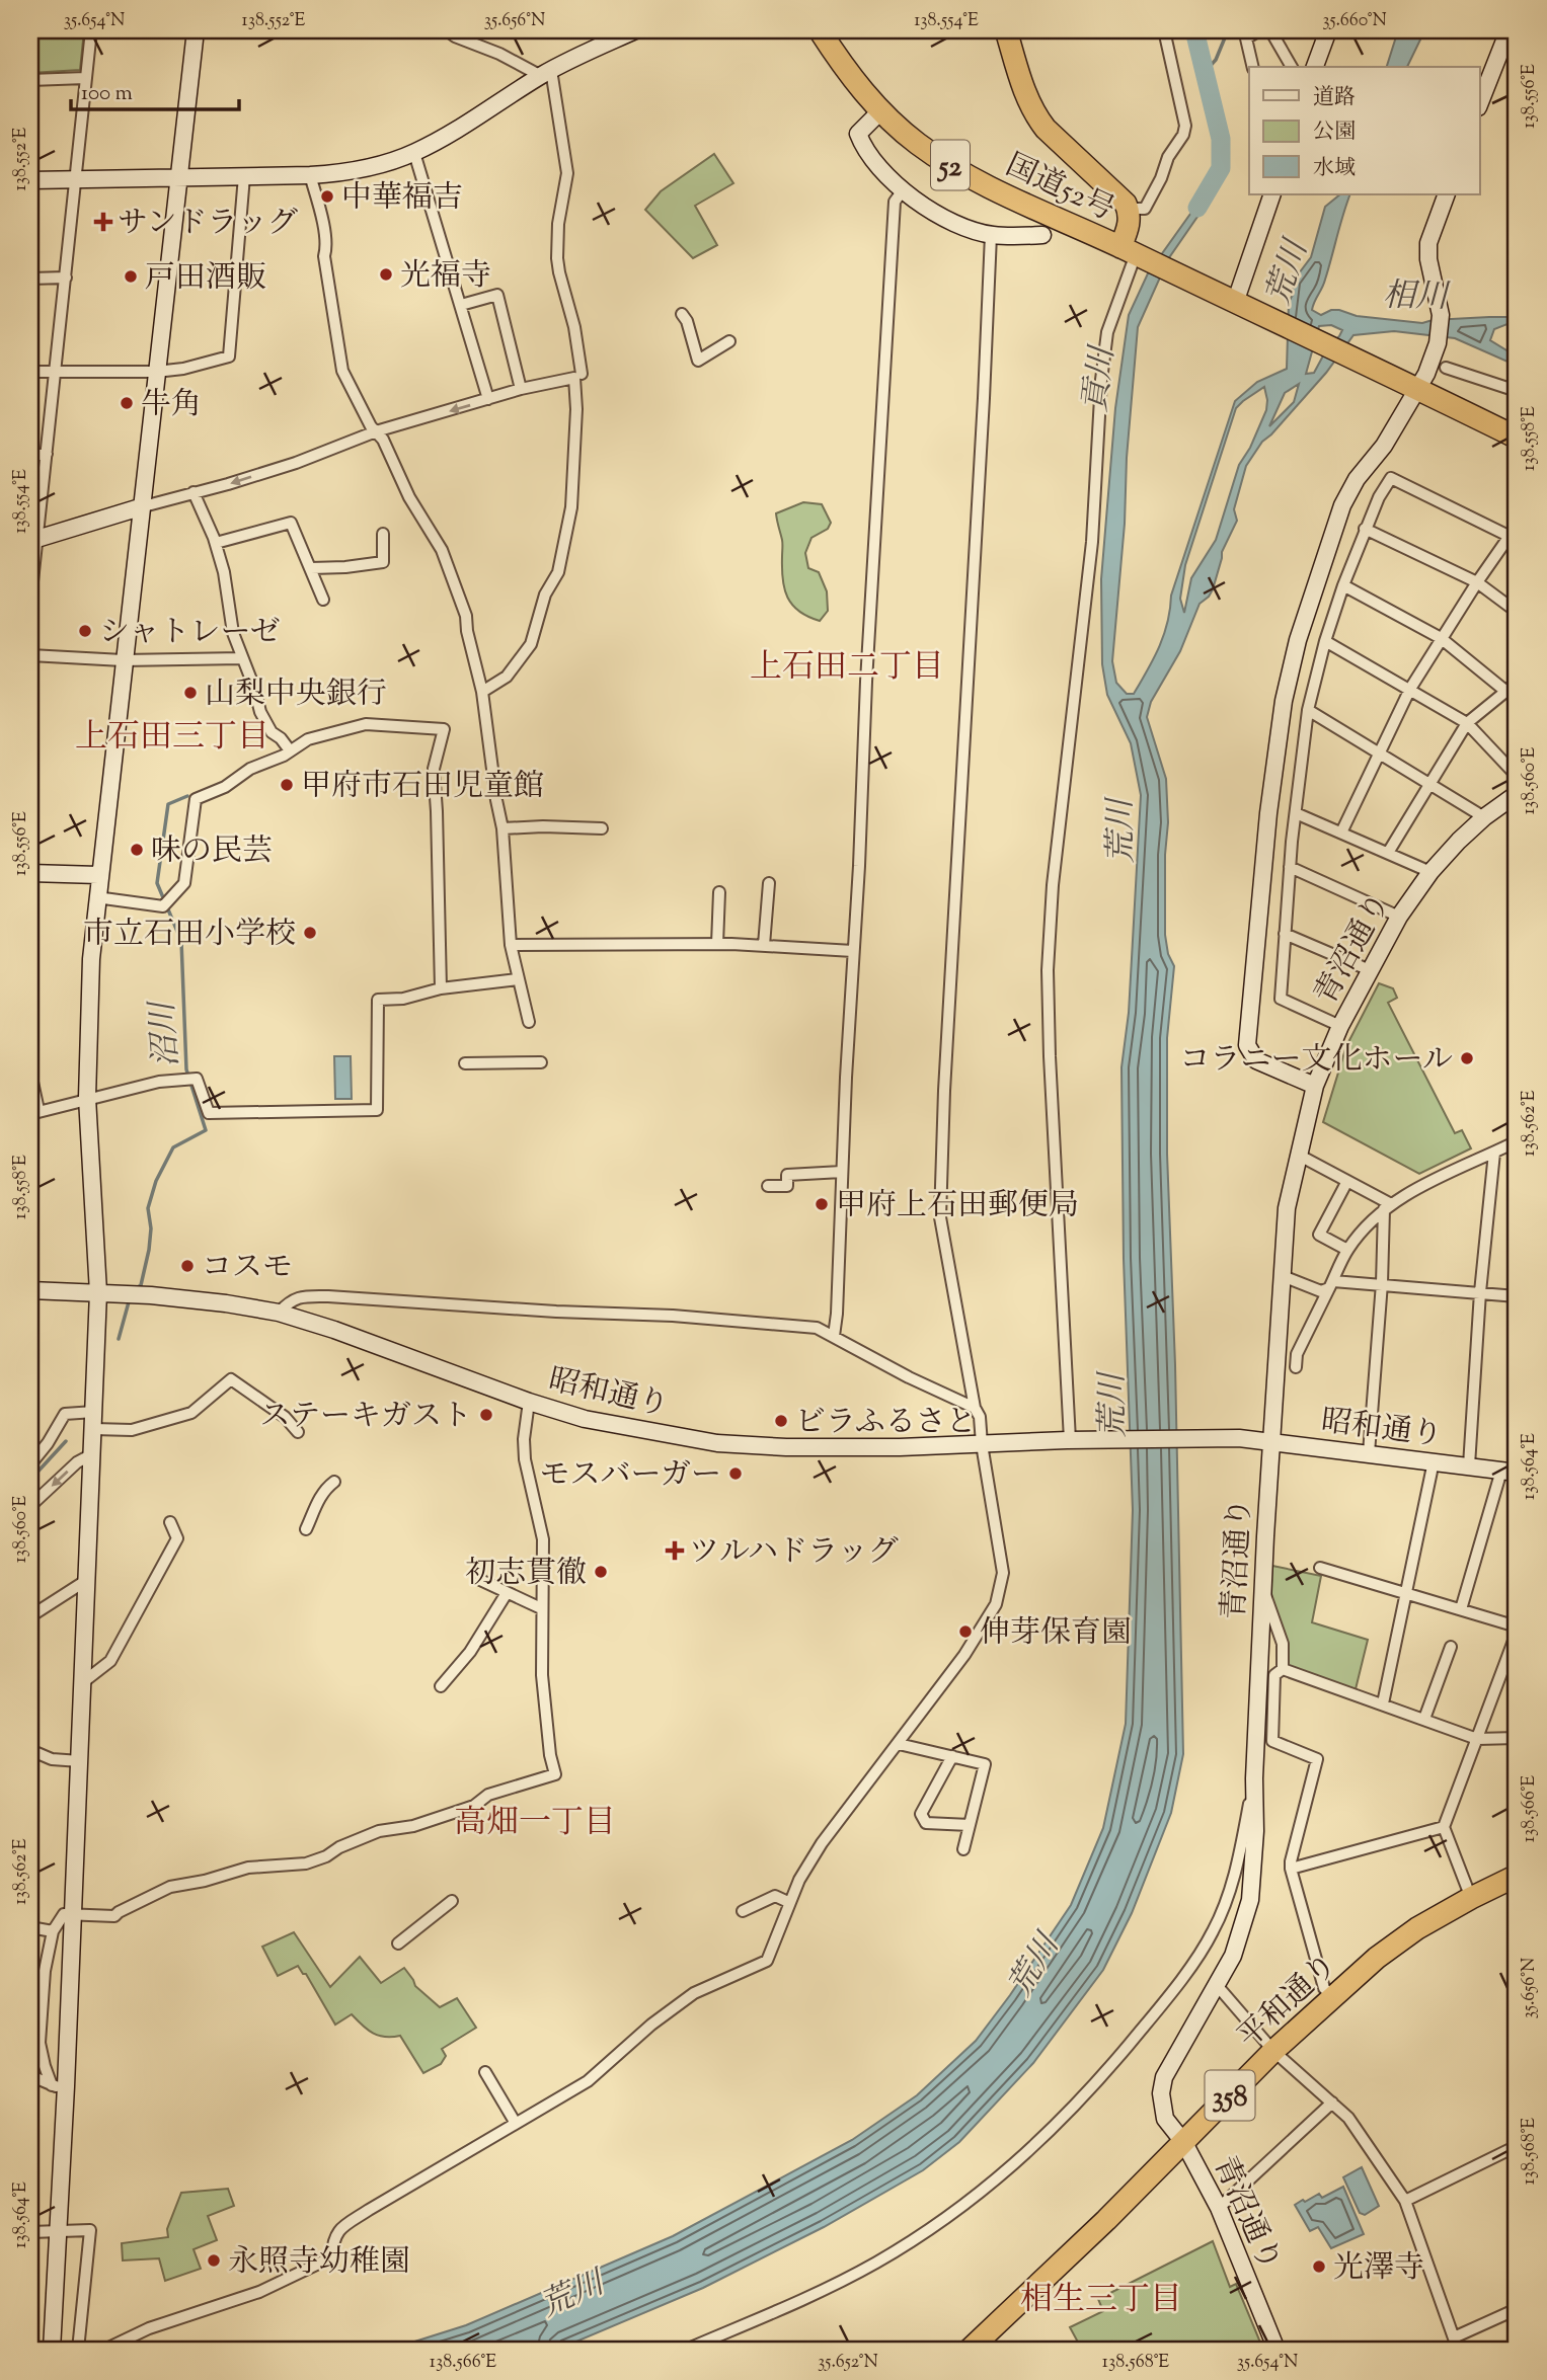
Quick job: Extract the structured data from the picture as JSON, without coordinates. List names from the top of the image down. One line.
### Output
{"streets":{"highway":["52","国道52号","平和通り","358"],"street":["青沼通り","昭和通り"]},"crossings":[["52","国道52号"],["青沼通り","昭和通り"],["青沼通り","平和通り"]],"districts":["上石田二丁目","上石田三丁目","高畑一丁目","相生三丁目"],"water":["荒川","相川","貢川","沼川"],"places":{"other":["中華福吉","光福寺","戸田酒販","牛角","シャトレーゼ","山梨中央銀行","甲府市石田児童館","味の民芸","市立石田小学校","コラニー文化ホール","甲府上石田郵便局","コスモ","ステーキガスト","ビラふるさと","モスバーガー","初志貫徹","伸芽保育園","永照寺幼稚園","光澤寺"],"health":["サンドラッグ","ツルハドラッグ"]},"legend":["道路","公園","水域"],"scale_bar":"100 m","coordinates":["35.654°N","138.552°E","35.656°N","138.554°E","35.660°N","138.556°E","138.558°E","138.560°E","138.562°E","138.564°E","138.566°E","138.568°E","35.652°N"]}
